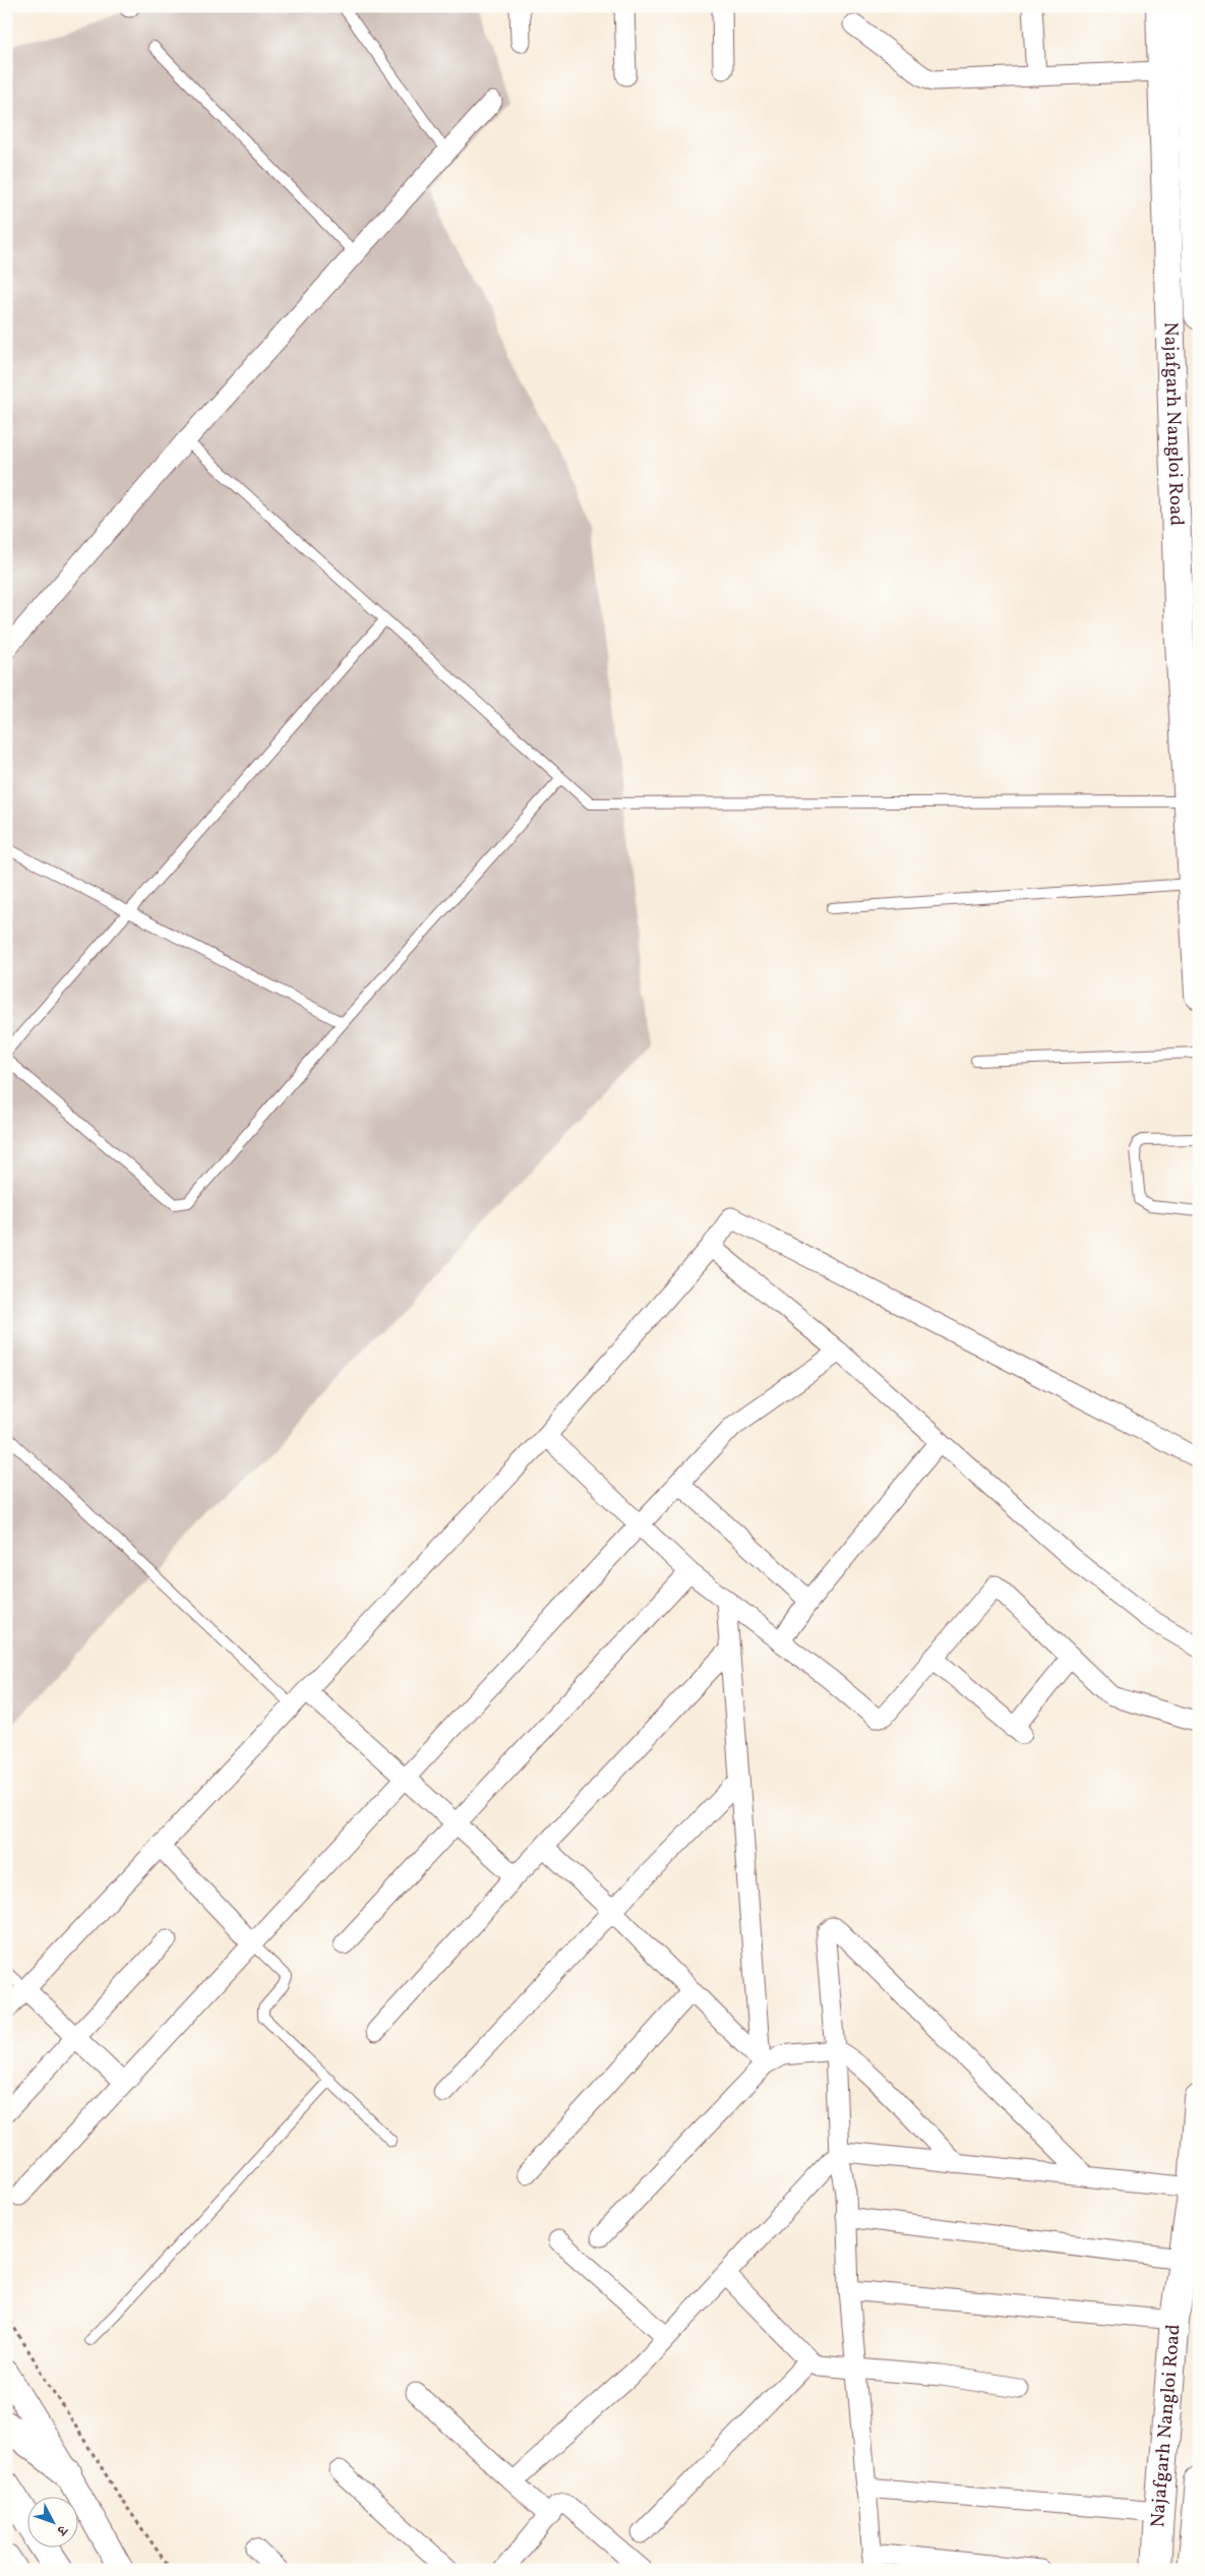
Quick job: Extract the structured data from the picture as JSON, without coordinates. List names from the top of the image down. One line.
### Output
{"streets":{"main road":["Najafgarh Nangloi Road"]},"north":"bottom right"}
